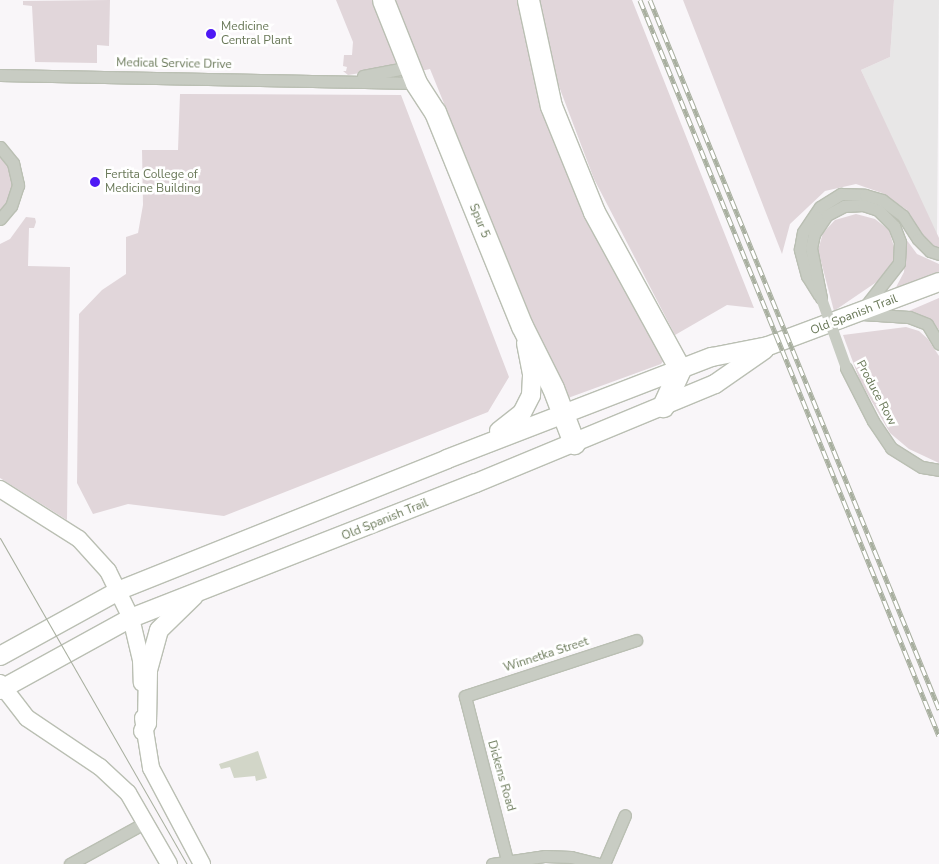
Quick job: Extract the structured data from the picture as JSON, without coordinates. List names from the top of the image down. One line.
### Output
{"streets":{"highway":["Spur 5"],"main road":["Old Spanish Trail"],"street":["Medical Service Drive","Produce Row","Winnetka Street","Dickens Road"]},"crossings":[["Medical Service Drive","Spur 5"],["Spur 5","Old Spanish Trail"],["Old Spanish Trail","Produce Row"],["Winnetka Street","Dickens Road"]],"places":["Medicine Central Plant","Fertita College of Medicine Building"]}
